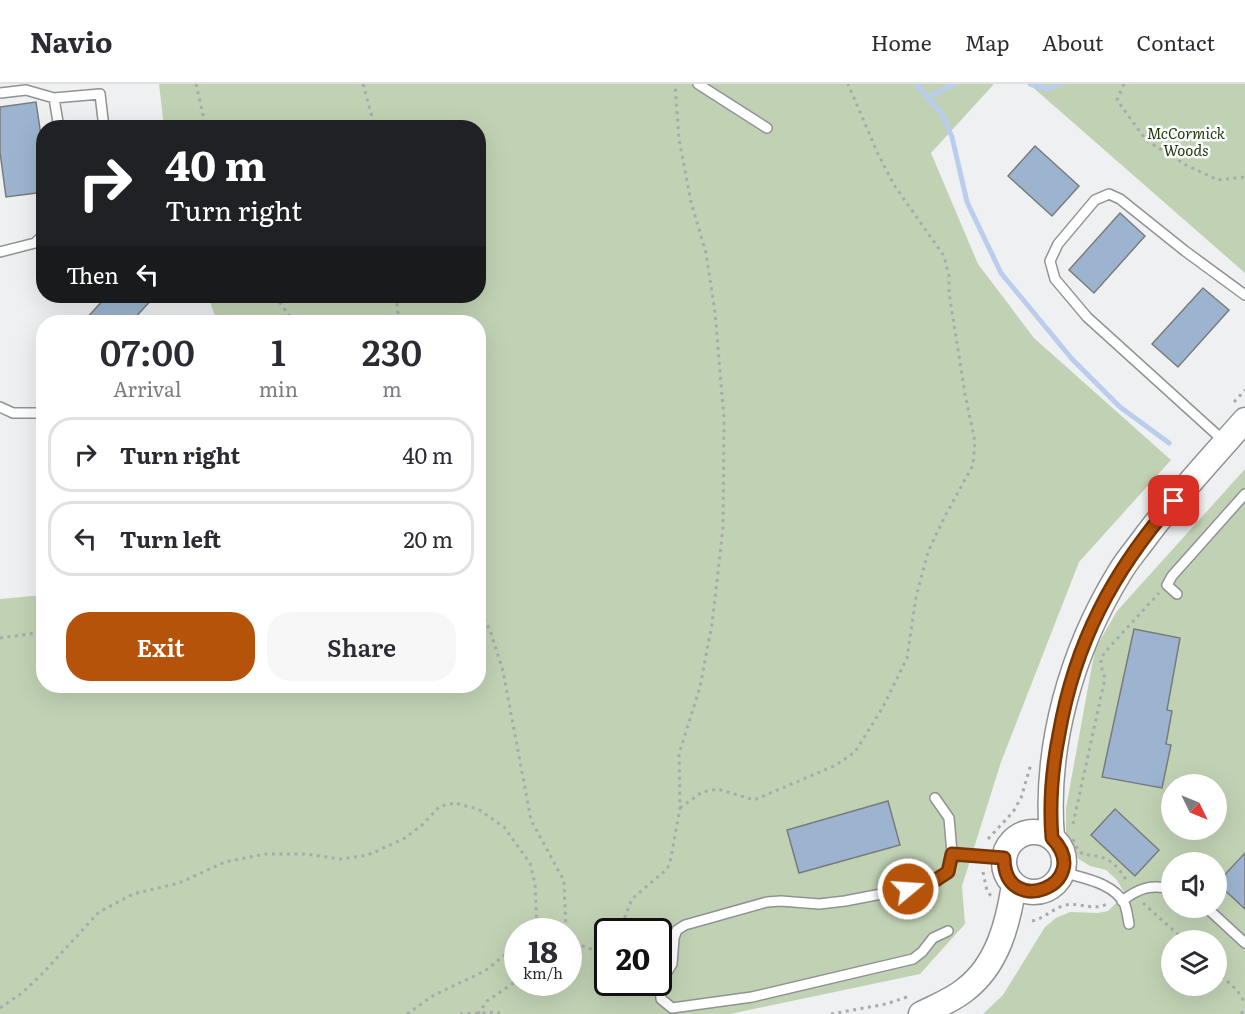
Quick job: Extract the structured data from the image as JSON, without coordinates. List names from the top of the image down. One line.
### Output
{"parks":["McCormick Woods"],"north":"bottom right","page":{"header":"Navio","nav":["Home","Map","About","Contact"],"turn":["40 m","Turn right"],"then":"Then","eta":["07:00","Arrival","1","min","230","m"],"list":[{"name":"Turn right","value":"40 m"},{"name":"Turn left","value":"20 m"}],"buttons":["Exit","Share"],"speed":"18 km/h","limit":"20"}}
